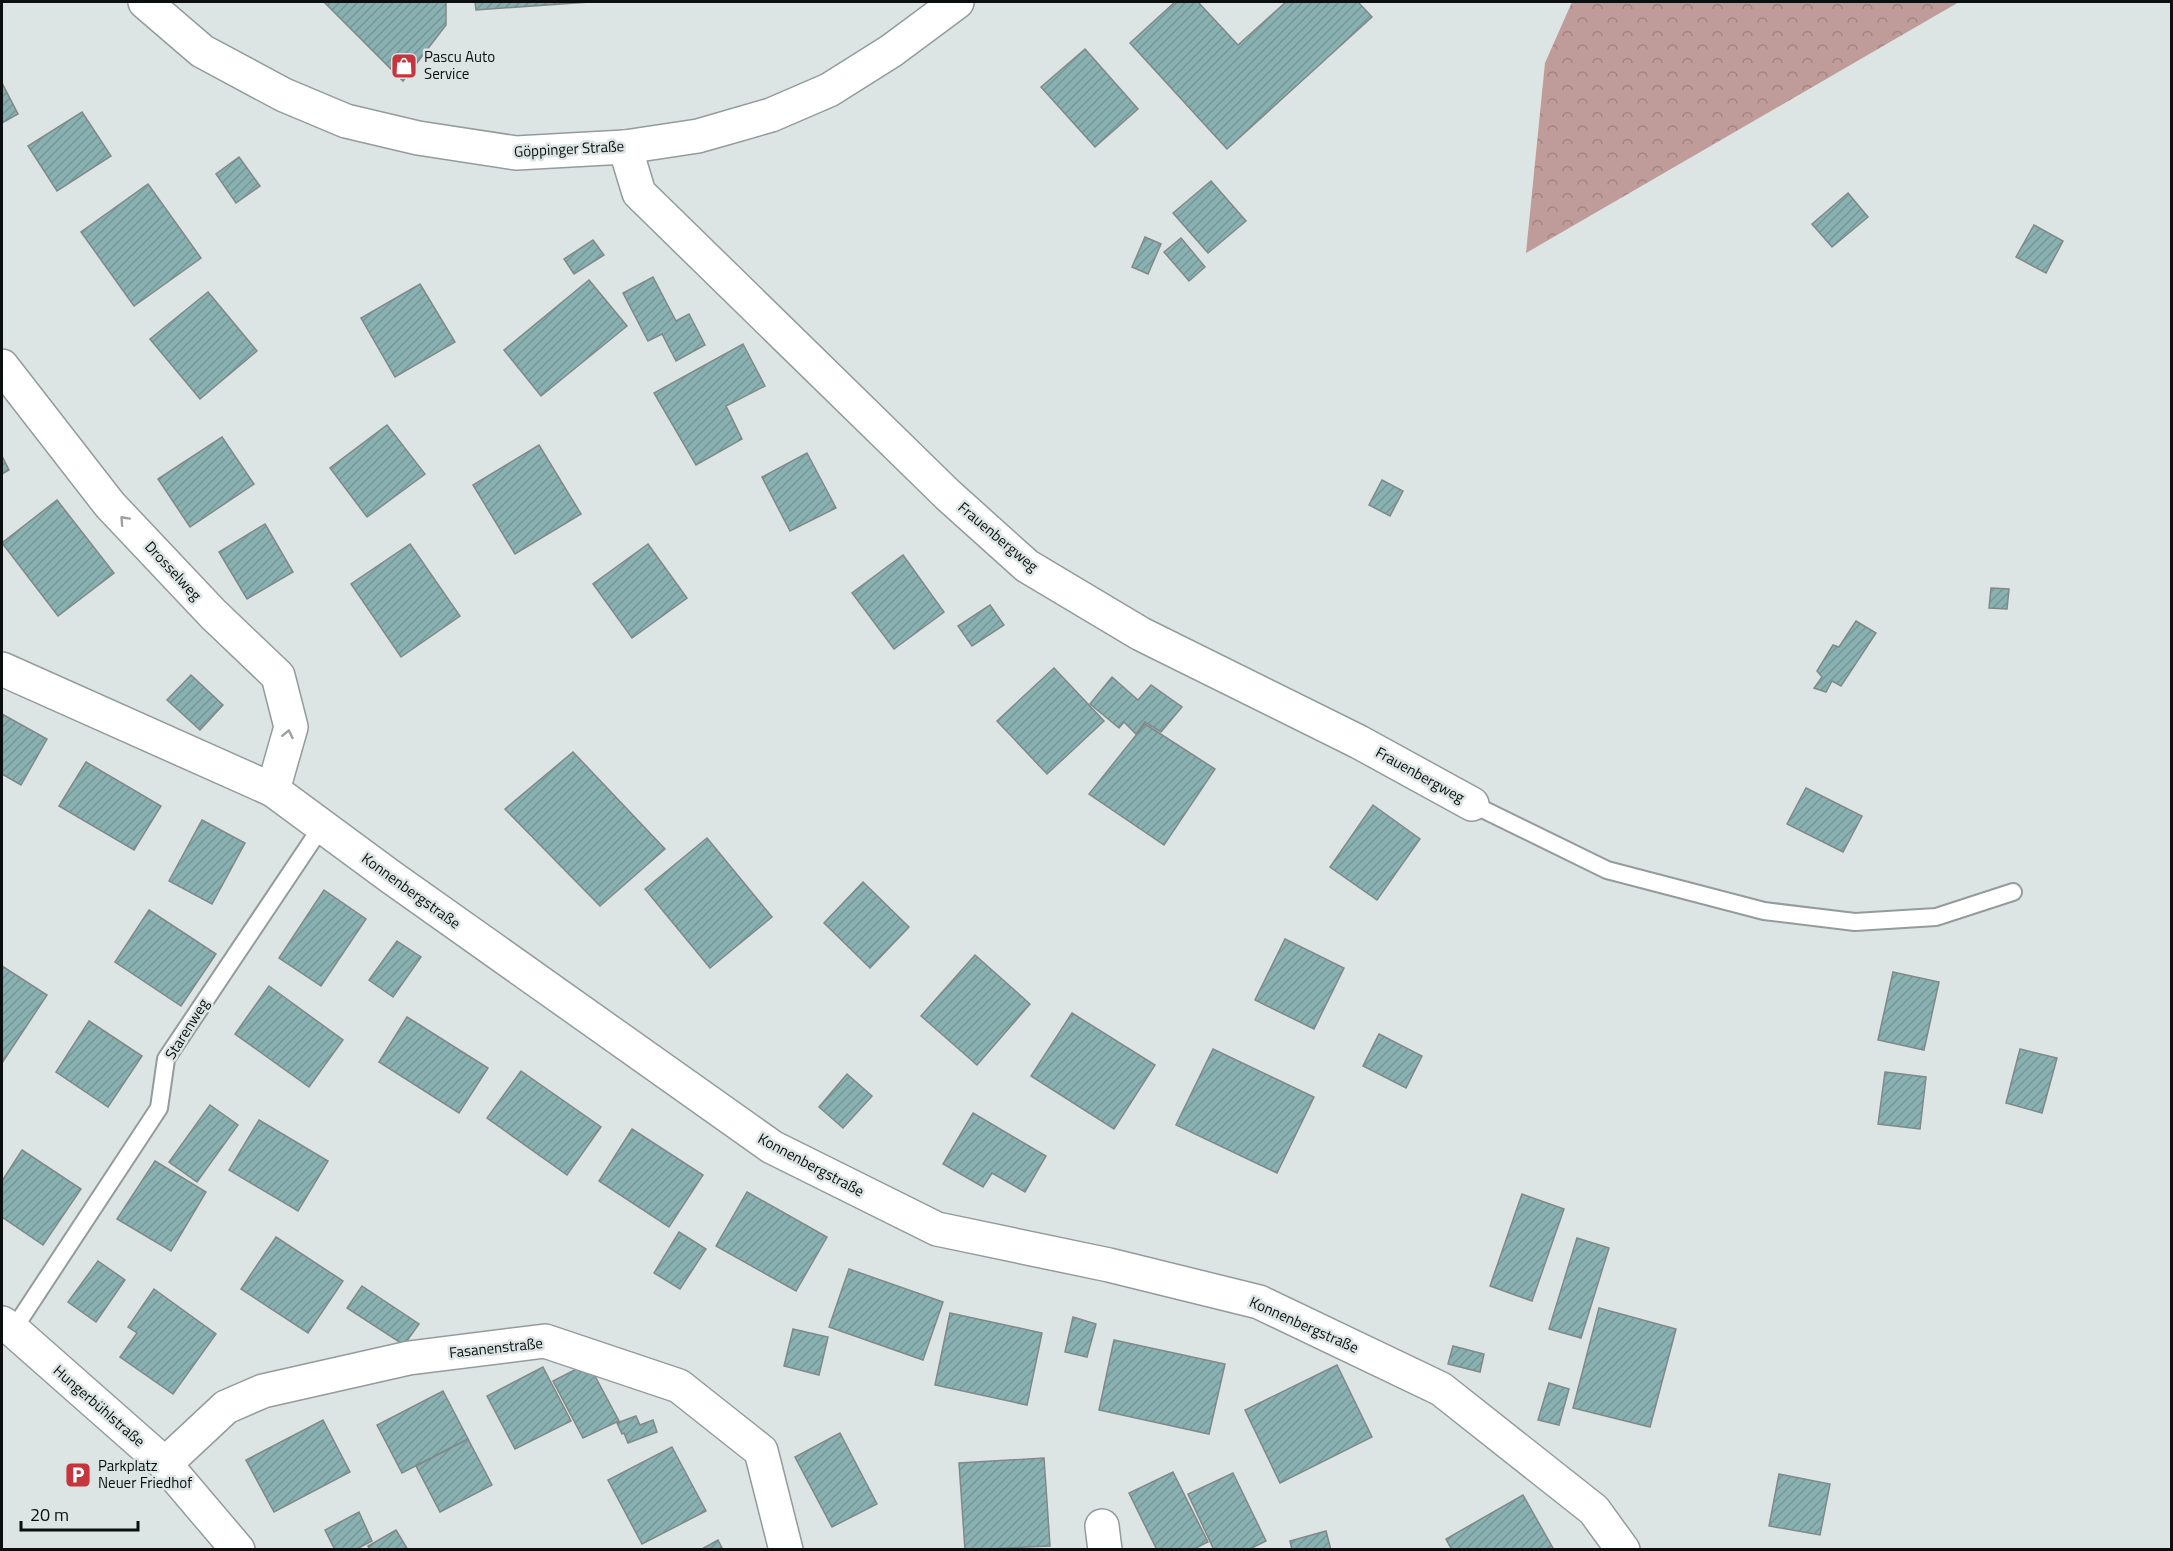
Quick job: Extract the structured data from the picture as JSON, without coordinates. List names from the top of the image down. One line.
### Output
{"streets":{"street":["Göppinger Straße","Frauenbergweg","Drosselweg","Konnenbergstraße","Fasanenstraße","Hungerbühlstraße"],"lane":["Starenweg"]},"crossings":[["Göppinger Straße","Frauenbergweg"],["Drosselweg","Konnenbergstraße"],["Konnenbergstraße","Starenweg"],["Starenweg","Hungerbühlstraße"],["Fasanenstraße","Hungerbühlstraße"]],"one_way":["Drosselweg"],"places":{"shop":["Pascu Auto Service"],"parking":["Parkplatz Neuer Friedhof"]},"scale_bar":"20 m"}
